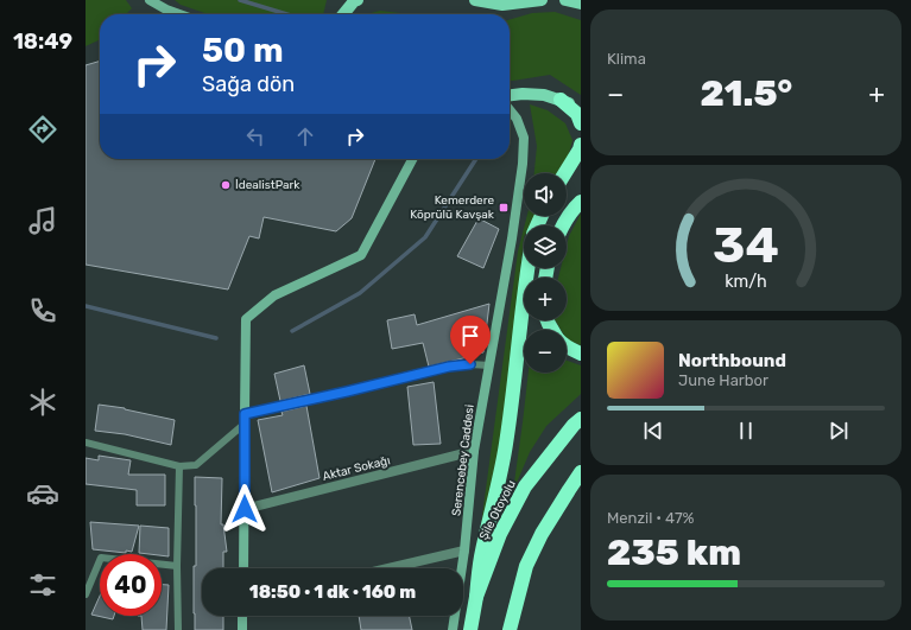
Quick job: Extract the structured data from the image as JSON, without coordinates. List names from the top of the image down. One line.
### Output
{"streets":{"highway":["Şile Otoyolu"],"street":["Serencebey Caddesi","Aktar Sokağı"]},"crossings":[["Serencebey Caddesi","Aktar Sokağı"]],"places":{"other":["İdealistPark"],"transit":["Kemerdere Köprülü Kavşak"]},"page":{"tabs":"18:49","tile":["Klima",["Menzil · 47%","235 km"]],"turn":["50 m","Sağa dön"],"heat":["−","21.5°","+"],"map_buttons":["+","−"],"song":["Northbound","June Harbor"],"limit":"40","trip":"18:50 · 1 dk · 160 m","gauge":["34","km/h"]}}
